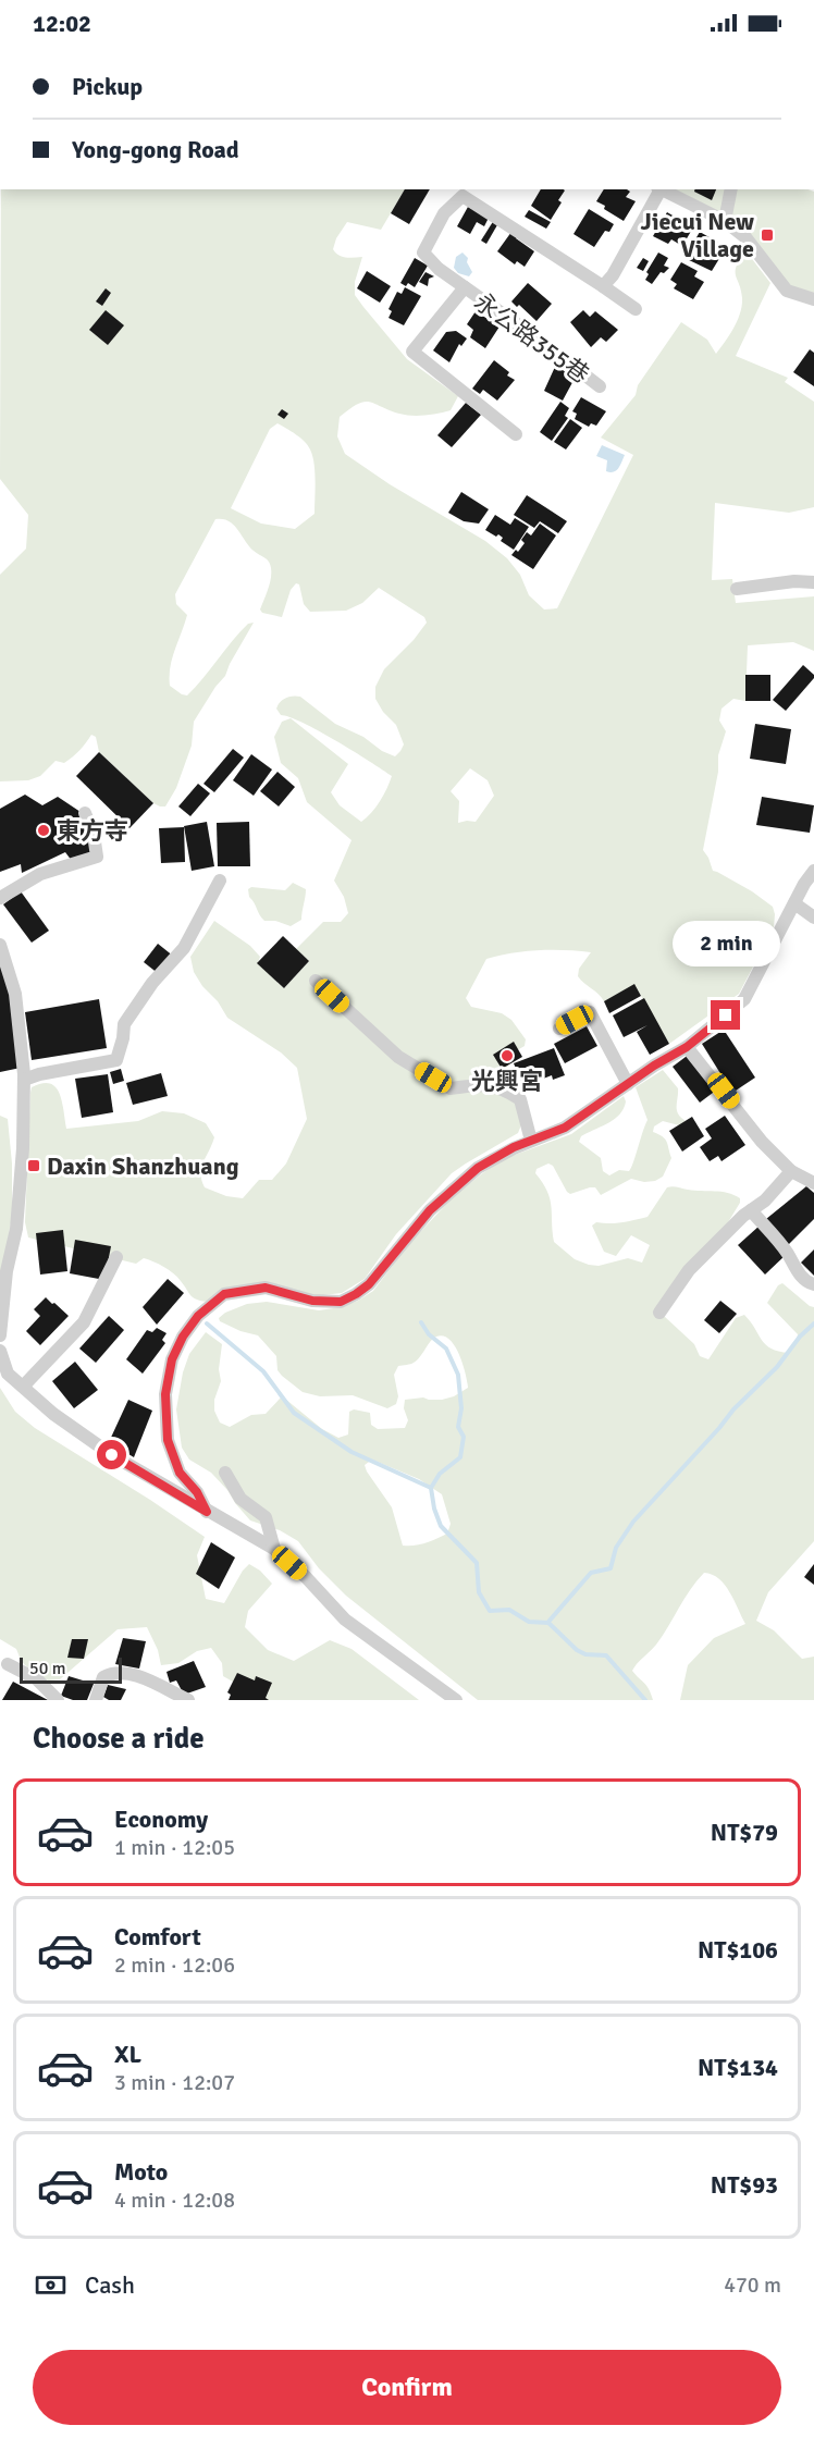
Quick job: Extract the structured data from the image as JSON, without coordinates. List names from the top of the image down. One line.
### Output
{"streets":{"street":["永公路355巷"]},"places":{"transit":["Jiecui New Village","Daxin Shanzhuang"],"other":["東方寺","光興宮"]},"scale_bar":"50 m","page":{"status":"12:02","banner":["Pickup","Yong-gong Road"],"bubble":"2 min","scale":"50 m","heading":"Choose a ride","list":[{"name":"Economy","note":"1 min · 12:05","value":"NT$79"},{"name":"Comfort","note":"2 min · 12:06","value":"NT$106"},{"name":"XL","note":"3 min · 12:07","value":"NT$134"},{"name":"Moto","note":"4 min · 12:08","value":"NT$93"}],"pay":["Cash","470 m"],"buttons":"Confirm"}}
